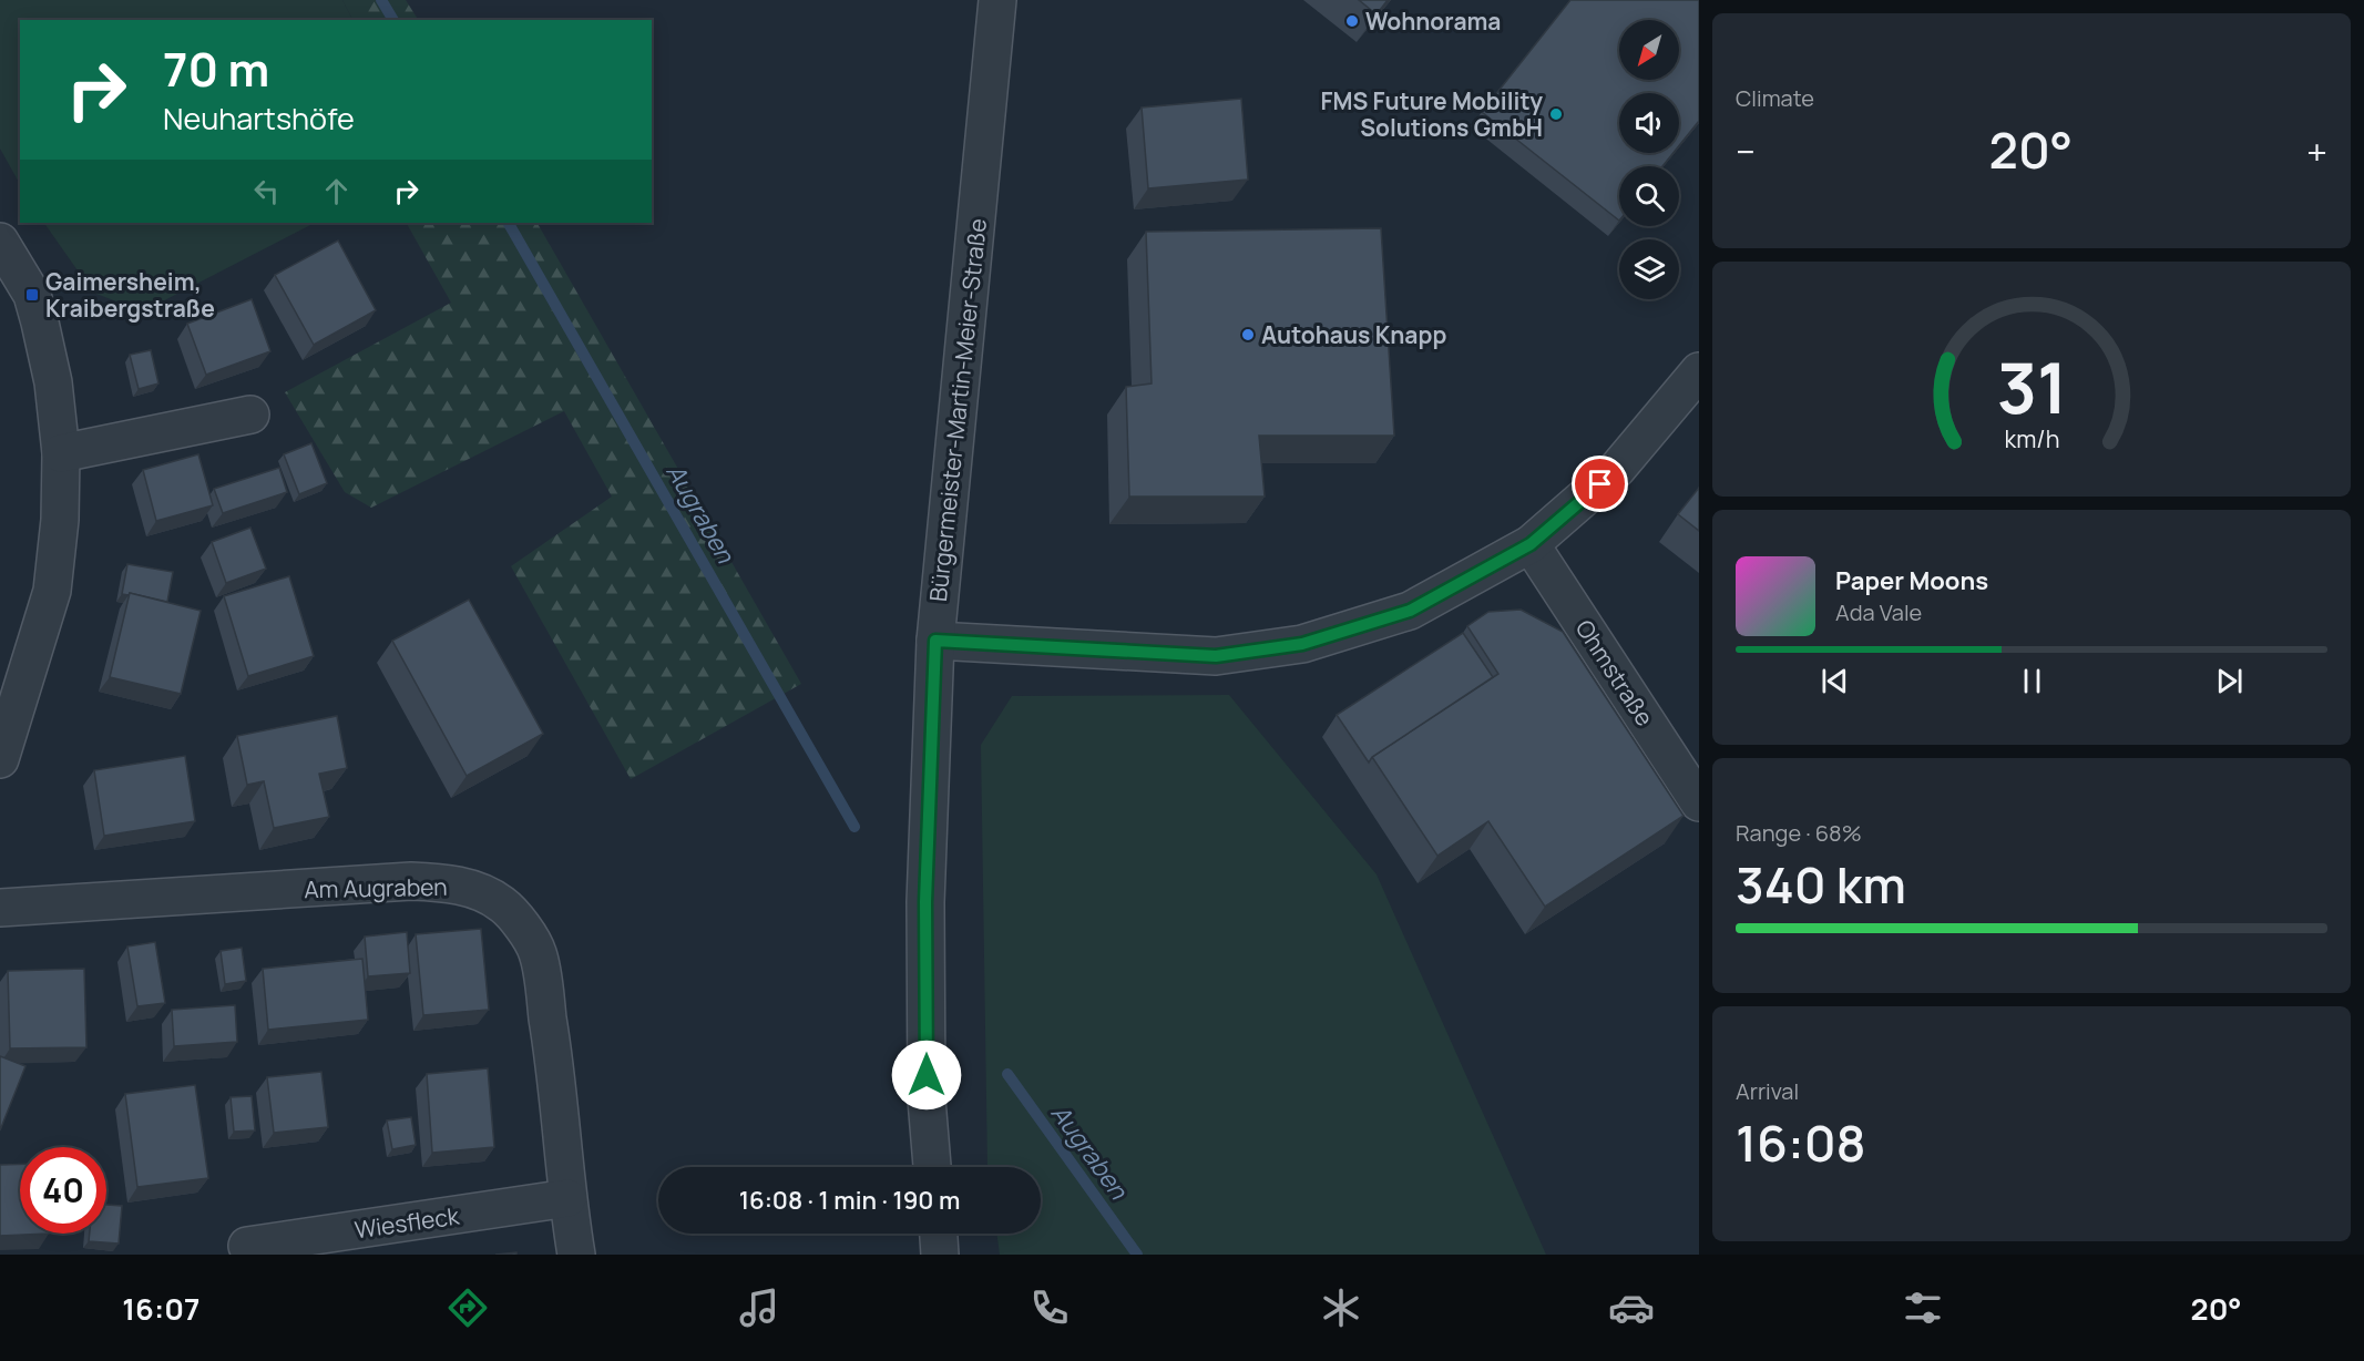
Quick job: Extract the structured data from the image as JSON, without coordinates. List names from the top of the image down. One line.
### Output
{"streets":{"street":["Bürgermeister-Martin-Meier-Straße","Ohmstraße","Am Augraben","Wiesfleck"]},"crossings":[["Am Augraben","Wiesfleck"]],"water":["Augraben"],"places":{"other":["Wohnorama","FMS Future Mobility Solutions GmbH","Autohaus Knapp"],"transit":["Gaimersheim, Kraibergstraße"]},"north":"bottom left","page":{"tile":["Climate",["Range · 68%","340 km"],["Arrival","16:08"]],"turn":["70 m","Neuhartshöfe"],"heat":["−","20°","+"],"song":["Paper Moons","Ada Vale"],"limit":"40","trip":"16:08 · 1 min · 190 m","tabs":["16:07","20°"],"gauge":["31","km/h"]}}
